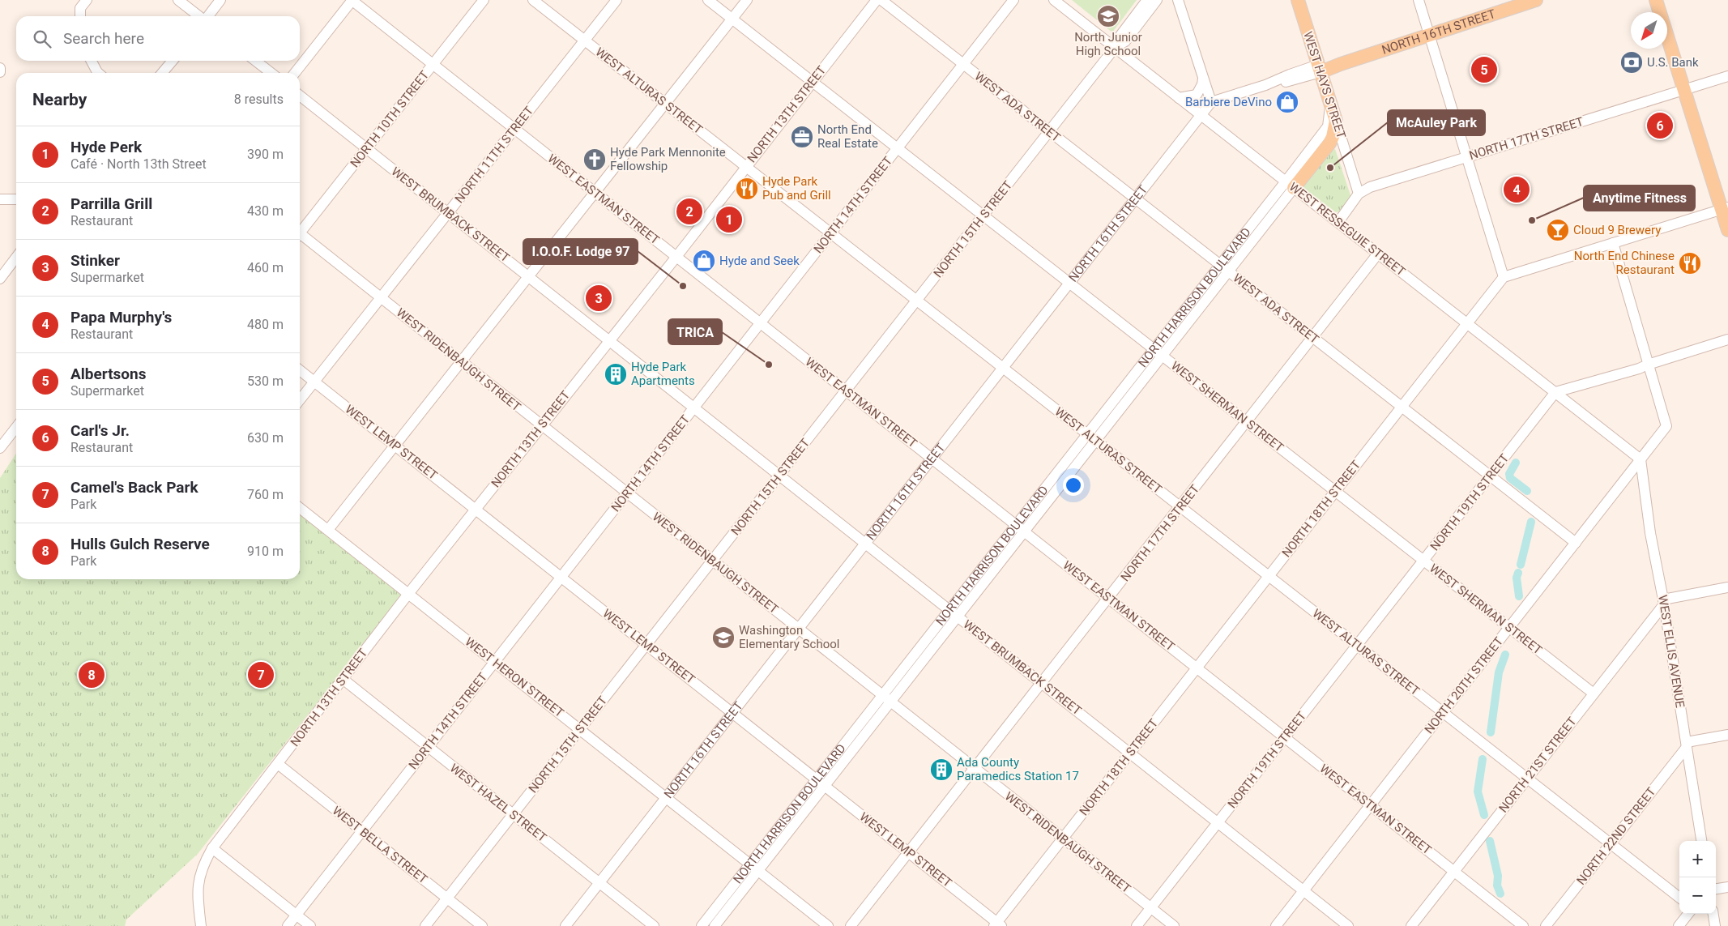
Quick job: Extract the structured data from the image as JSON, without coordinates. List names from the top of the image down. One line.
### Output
{"streets":{"main road":["NORTH 16TH STREET","WEST HAYS STREET","NORTH HARRISON BOULEVARD"],"street":["WEST ALTURAS STREET","WEST ADA STREET","NORTH 13TH STREET","NORTH 10TH STREET","NORTH 17TH STREET","NORTH 11TH STREET","WEST EASTMAN STREET","NORTH 14TH STREET","WEST BRUMBACK STREET","NORTH 15TH STREET","WEST RESSEGUIE STREET","WEST RIDENBAUGH STREET","WEST SHERMAN STREET","WEST LEMP STREET","NORTH 19TH STREET","NORTH 18TH STREET","WEST ELLIS AVENUE","WEST HERON STREET","NORTH 20TH STREET","NORTH 21ST STREET","WEST HAZEL STREET","NORTH 22ND STREET","WEST BELLA STREET"]},"crossings":[["NORTH 16TH STREET","WEST HAYS STREET"],["NORTH 16TH STREET","WEST ALTURAS STREET"],["NORTH 16TH STREET","WEST ADA STREET"],["NORTH 16TH STREET","WEST EASTMAN STREET"],["NORTH 16TH STREET","WEST BRUMBACK STREET"],["NORTH 16TH STREET","WEST RESSEGUIE STREET"],["NORTH 16TH STREET","WEST RIDENBAUGH STREET"],["NORTH 16TH STREET","WEST SHERMAN STREET"],["NORTH 16TH STREET","WEST LEMP STREET"],["NORTH 16TH STREET","WEST HERON STREET"],["NORTH 16TH STREET","WEST HAZEL STREET"],["WEST HAYS STREET","NORTH 17TH STREET"],["WEST HAYS STREET","NORTH HARRISON BOULEVARD"],["WEST ALTURAS STREET","NORTH 13TH STREET"],["WEST ALTURAS STREET","NORTH 17TH STREET"],["WEST ALTURAS STREET","NORTH 11TH STREET"],["WEST ALTURAS STREET","NORTH 14TH STREET"],["WEST ALTURAS STREET","NORTH 15TH STREET"],["WEST ALTURAS STREET","NORTH HARRISON BOULEVARD"],["WEST ALTURAS STREET","NORTH 19TH STREET"],["WEST ALTURAS STREET","NORTH 18TH STREET"],["WEST ALTURAS STREET","NORTH 20TH STREET"],["WEST ALTURAS STREET","NORTH 21ST STREET"],["WEST ALTURAS STREET","NORTH 22ND STREET"],["WEST ADA STREET","NORTH 17TH STREET"],["WEST ADA STREET","NORTH 14TH STREET"],["WEST ADA STREET","NORTH 15TH STREET"],["WEST ADA STREET","NORTH HARRISON BOULEVARD"],["WEST ADA STREET","NORTH 19TH STREET"],["WEST ADA STREET","NORTH 18TH STREET"],["WEST ADA STREET","NORTH 20TH STREET"],["NORTH 13TH STREET","WEST EASTMAN STREET"],["NORTH 13TH STREET","WEST BRUMBACK STREET"],["NORTH 13TH STREET","WEST RIDENBAUGH STREET"],["NORTH 13TH STREET","WEST SHERMAN STREET"],["NORTH 13TH STREET","WEST LEMP STREET"],["NORTH 13TH STREET","WEST HERON STREET"],["NORTH 13TH STREET","WEST HAZEL STREET"],["NORTH 13TH STREET","WEST BELLA STREET"],["NORTH 10TH STREET","WEST EASTMAN STREET"],["NORTH 10TH STREET","WEST BRUMBACK STREET"],["NORTH 17TH STREET","WEST EASTMAN STREET"],["NORTH 17TH STREET","WEST BRUMBACK STREET"],["NORTH 17TH STREET","WEST RESSEGUIE STREET"],["NORTH 17TH STREET","WEST RIDENBAUGH STREET"],["NORTH 17TH STREET","WEST SHERMAN STREET"],["NORTH 17TH STREET","WEST LEMP STREET"],["NORTH 11TH STREET","WEST EASTMAN STREET"],["NORTH 11TH STREET","WEST BRUMBACK STREET"],["NORTH 11TH STREET","WEST RIDENBAUGH STREET"],["NORTH 11TH STREET","WEST LEMP STREET"],["WEST EASTMAN STREET","NORTH 14TH STREET"],["WEST EASTMAN STREET","NORTH 15TH STREET"],["WEST EASTMAN STREET","NORTH HARRISON BOULEVARD"],["WEST EASTMAN STREET","NORTH 19TH STREET"],["WEST EASTMAN STREET","NORTH 18TH STREET"],["WEST EASTMAN STREET","NORTH 20TH STREET"],["WEST EASTMAN STREET","NORTH 21ST STREET"],["NORTH 14TH STREET","WEST BRUMBACK STREET"],["NORTH 14TH STREET","WEST RIDENBAUGH STREET"],["NORTH 14TH STREET","WEST SHERMAN STREET"],["NORTH 14TH STREET","WEST LEMP STREET"],["NORTH 14TH STREET","WEST HERON STREET"],["NORTH 14TH STREET","WEST HAZEL STREET"],["NORTH 14TH STREET","WEST BELLA STREET"],["WEST BRUMBACK STREET","NORTH 15TH STREET"],["WEST BRUMBACK STREET","NORTH HARRISON BOULEVARD"],["WEST BRUMBACK STREET","NORTH 19TH STREET"],["WEST BRUMBACK STREET","NORTH 18TH STREET"],["WEST BRUMBACK STREET","NORTH 20TH STREET"],["NORTH 15TH STREET","WEST RESSEGUIE STREET"],["NORTH 15TH STREET","WEST RIDENBAUGH STREET"],["NORTH 15TH STREET","WEST SHERMAN STREET"],["NORTH 15TH STREET","WEST LEMP STREET"],["NORTH 15TH STREET","WEST HERON STREET"],["NORTH 15TH STREET","WEST HAZEL STREET"],["NORTH 15TH STREET","WEST BELLA STREET"],["WEST RESSEGUIE STREET","NORTH HARRISON BOULEVARD"],["WEST RESSEGUIE STREET","NORTH 19TH STREET"],["WEST RESSEGUIE STREET","NORTH 18TH STREET"],["WEST RESSEGUIE STREET","WEST ELLIS AVENUE"],["WEST RESSEGUIE STREET","NORTH 20TH STREET"],["NORTH HARRISON BOULEVARD","WEST RIDENBAUGH STREET"],["NORTH HARRISON BOULEVARD","WEST SHERMAN STREET"],["NORTH HARRISON BOULEVARD","WEST LEMP STREET"],["NORTH HARRISON BOULEVARD","WEST HERON STREET"],["WEST RIDENBAUGH STREET","NORTH 19TH STREET"],["WEST RIDENBAUGH STREET","NORTH 18TH STREET"],["WEST SHERMAN STREET","NORTH 19TH STREET"],["WEST SHERMAN STREET","NORTH 18TH STREET"],["WEST SHERMAN STREET","NORTH 20TH STREET"],["WEST SHERMAN STREET","NORTH 21ST STREET"],["WEST LEMP STREET","NORTH 18TH STREET"],["WEST ELLIS AVENUE","NORTH 20TH STREET"],["WEST ELLIS AVENUE","NORTH 21ST STREET"],["WEST ELLIS AVENUE","NORTH 22ND STREET"]],"places":{"school or university":["North Junior High School","Washington Elementary School"],"bank":["U.S. Bank"],"shop":["Barbiere DeVino","Hyde and Seek"],"office":["North End Real Estate"],"church":["Hyde Park Mennonite Fellowship"],"other":["McAuley Park","Anytime Fitness","I.O.O.F. Lodge 97","TRICA"],"restaurant":["Hyde Park Pub and Grill","North End Chinese Restaurant"],"bar":["Cloud 9 Brewery"],"building":["Hyde Park Apartments","Ada County Paramedics Station 17"]},"north":"bottom left","page":{"search":"Search here","pins":["5","6","4","2","1","3","7","8"],"heading":["Nearby","8 results"],"list":[{"mark":"1","name":"Hyde Perk","note":"Café · North 13th Street","value":"390 m"},{"mark":"2","name":"Parrilla Grill","note":"Restaurant","value":"430 m"},{"mark":"3","name":"Stinker","note":"Supermarket","value":"460 m"},{"mark":"4","name":"Papa Murphy's","note":"Restaurant","value":"480 m"},{"mark":"5","name":"Albertsons","note":"Supermarket","value":"530 m"},{"mark":"6","name":"Carl's Jr.","note":"Restaurant","value":"630 m"},{"mark":"7","name":"Camel's Back Park","note":"Park","value":"760 m"},{"mark":"8","name":"Hulls Gulch Reserve","note":"Park","value":"910 m"}],"map_buttons":["+","−"]}}
